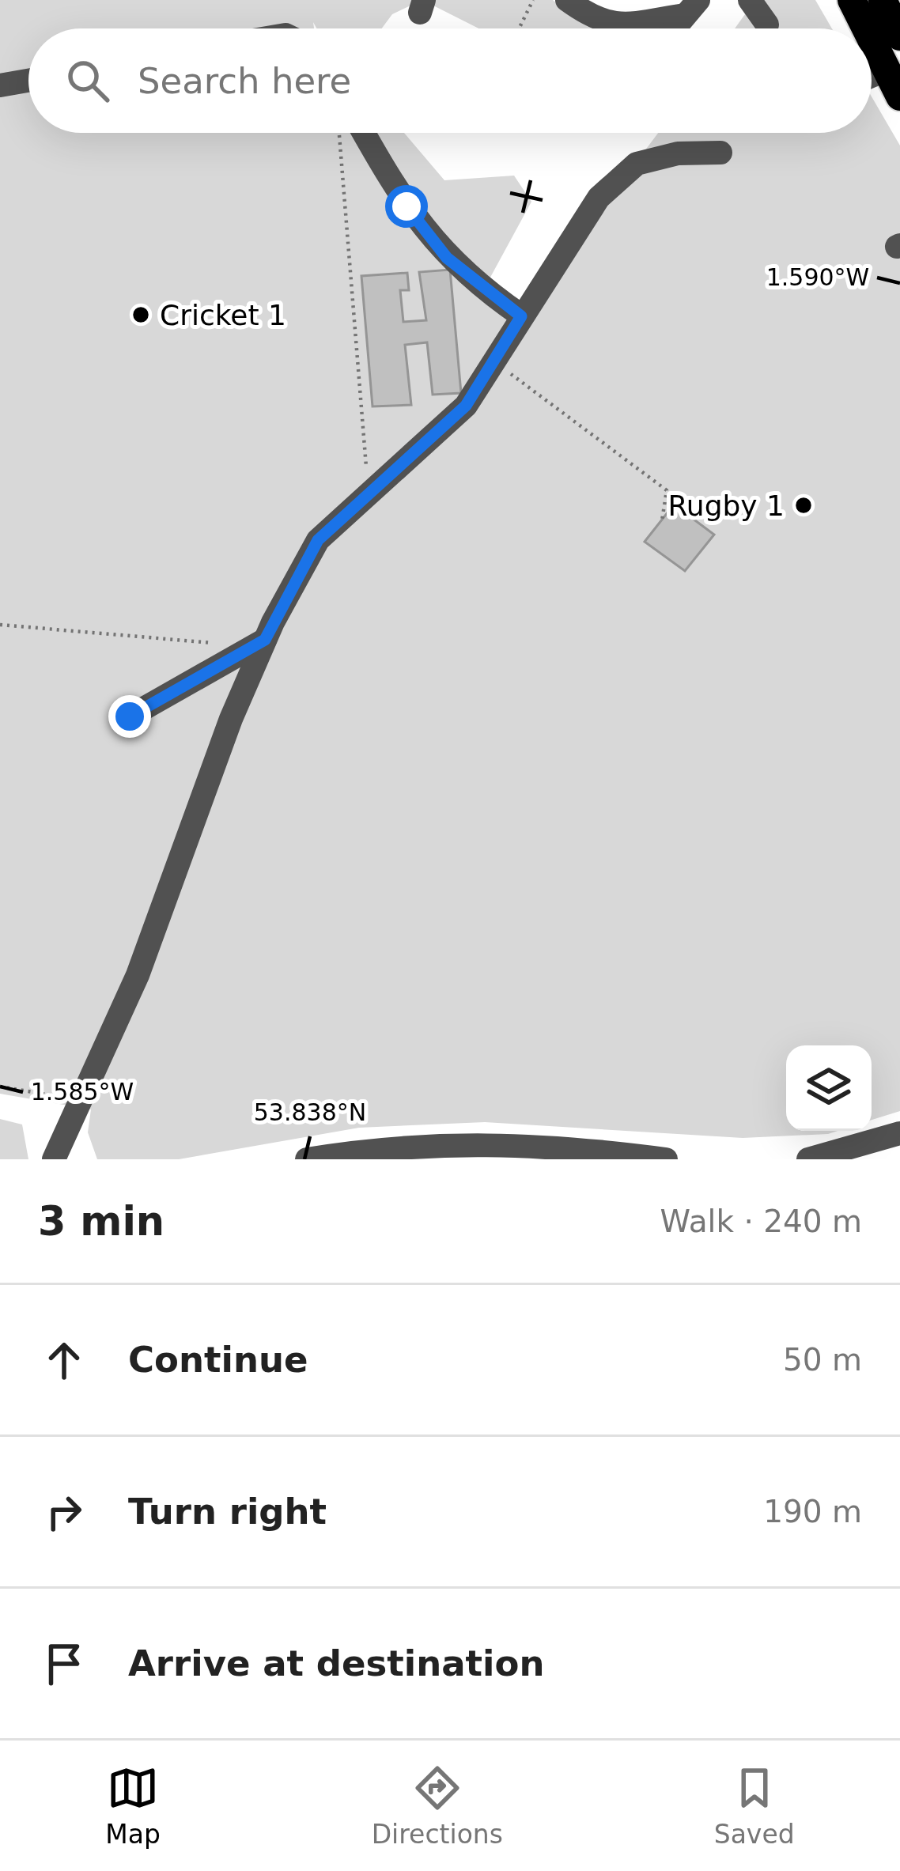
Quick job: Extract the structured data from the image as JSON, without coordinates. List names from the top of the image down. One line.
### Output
{"places":["Cricket 1","Rugby 1"],"page":{"search":"Search here","heading":["3 min","Walk · 240 m"],"list":[["Continue","50 m"],["Turn right","190 m"],"Arrive at destination"],"nav":["Map","Directions","Saved"]},"coordinates":["1.590°W","1.585°W","53.838°N"]}
